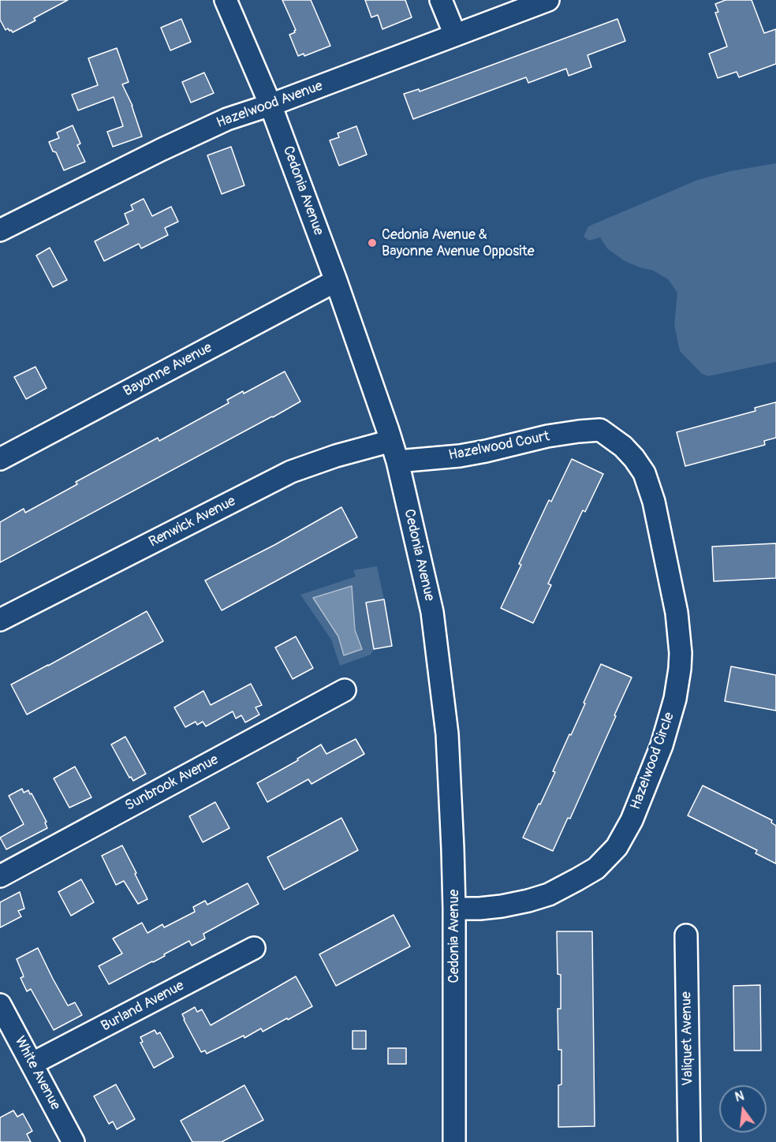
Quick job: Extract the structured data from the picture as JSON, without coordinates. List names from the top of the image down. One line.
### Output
{"streets":{"street":["Hazelwood Avenue","Cedonia Avenue","Bayonne Avenue","Hazelwood Court","Renwick Avenue","Hazelwood Circle","Sunbrook Avenue","Burland Avenue","Valiquet Avenue","White Avenue"]},"crossings":[["Hazelwood Avenue","Cedonia Avenue"],["Cedonia Avenue","Bayonne Avenue"],["Cedonia Avenue","Hazelwood Court"],["Cedonia Avenue","Renwick Avenue"],["Cedonia Avenue","Hazelwood Circle"],["Hazelwood Court","Hazelwood Circle"],["Burland Avenue","White Avenue"]],"places":["Cedonia Avenue & Bayonne Avenue Opposite"],"north":"top"}
